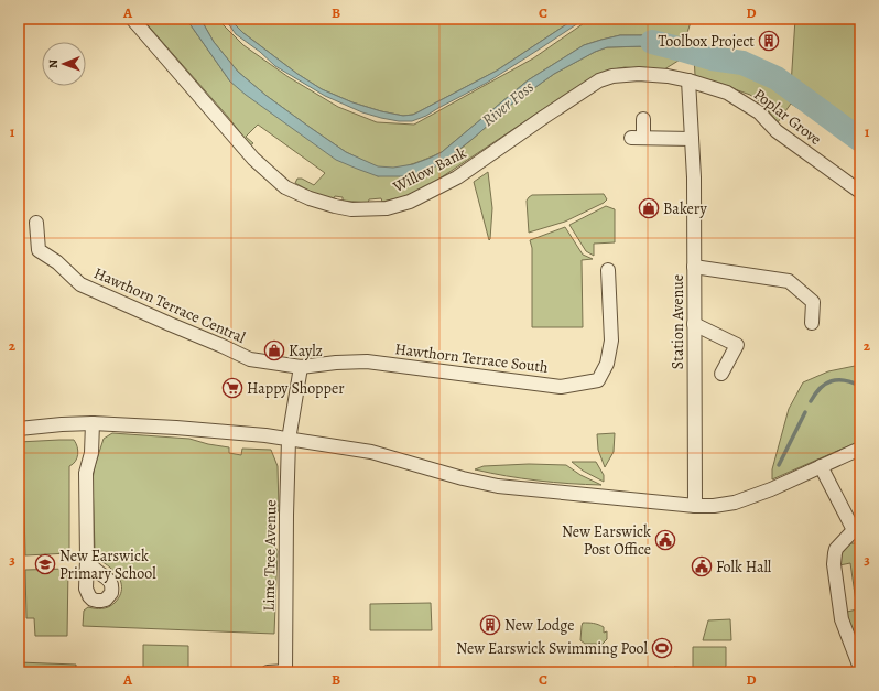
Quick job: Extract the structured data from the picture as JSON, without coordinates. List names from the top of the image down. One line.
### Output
{"streets":{"street":["Poplar Grove","Willow Bank","Hawthorn Terrace Central","Station Avenue","Hawthorn Terrace South","Lime Tree Avenue"]},"crossings":[["Poplar Grove","Willow Bank"],["Poplar Grove","Station Avenue"],["Willow Bank","Station Avenue"],["Hawthorn Terrace Central","Hawthorn Terrace South"]],"water":["River Foss"],"places":{"building":["Toolbox Project","New Lodge"],"shop":["Bakery","Kaylz"],"supermarket":["Happy Shopper"],"public building":["New Earswick Post Office","Folk Hall"],"school or university":["New Earswick Primary School"],"sports":["New Earswick Swimming Pool"]},"north":"left","grid":{"columns":["A","B","C","D"],"rows":["1","2","3"]}}
